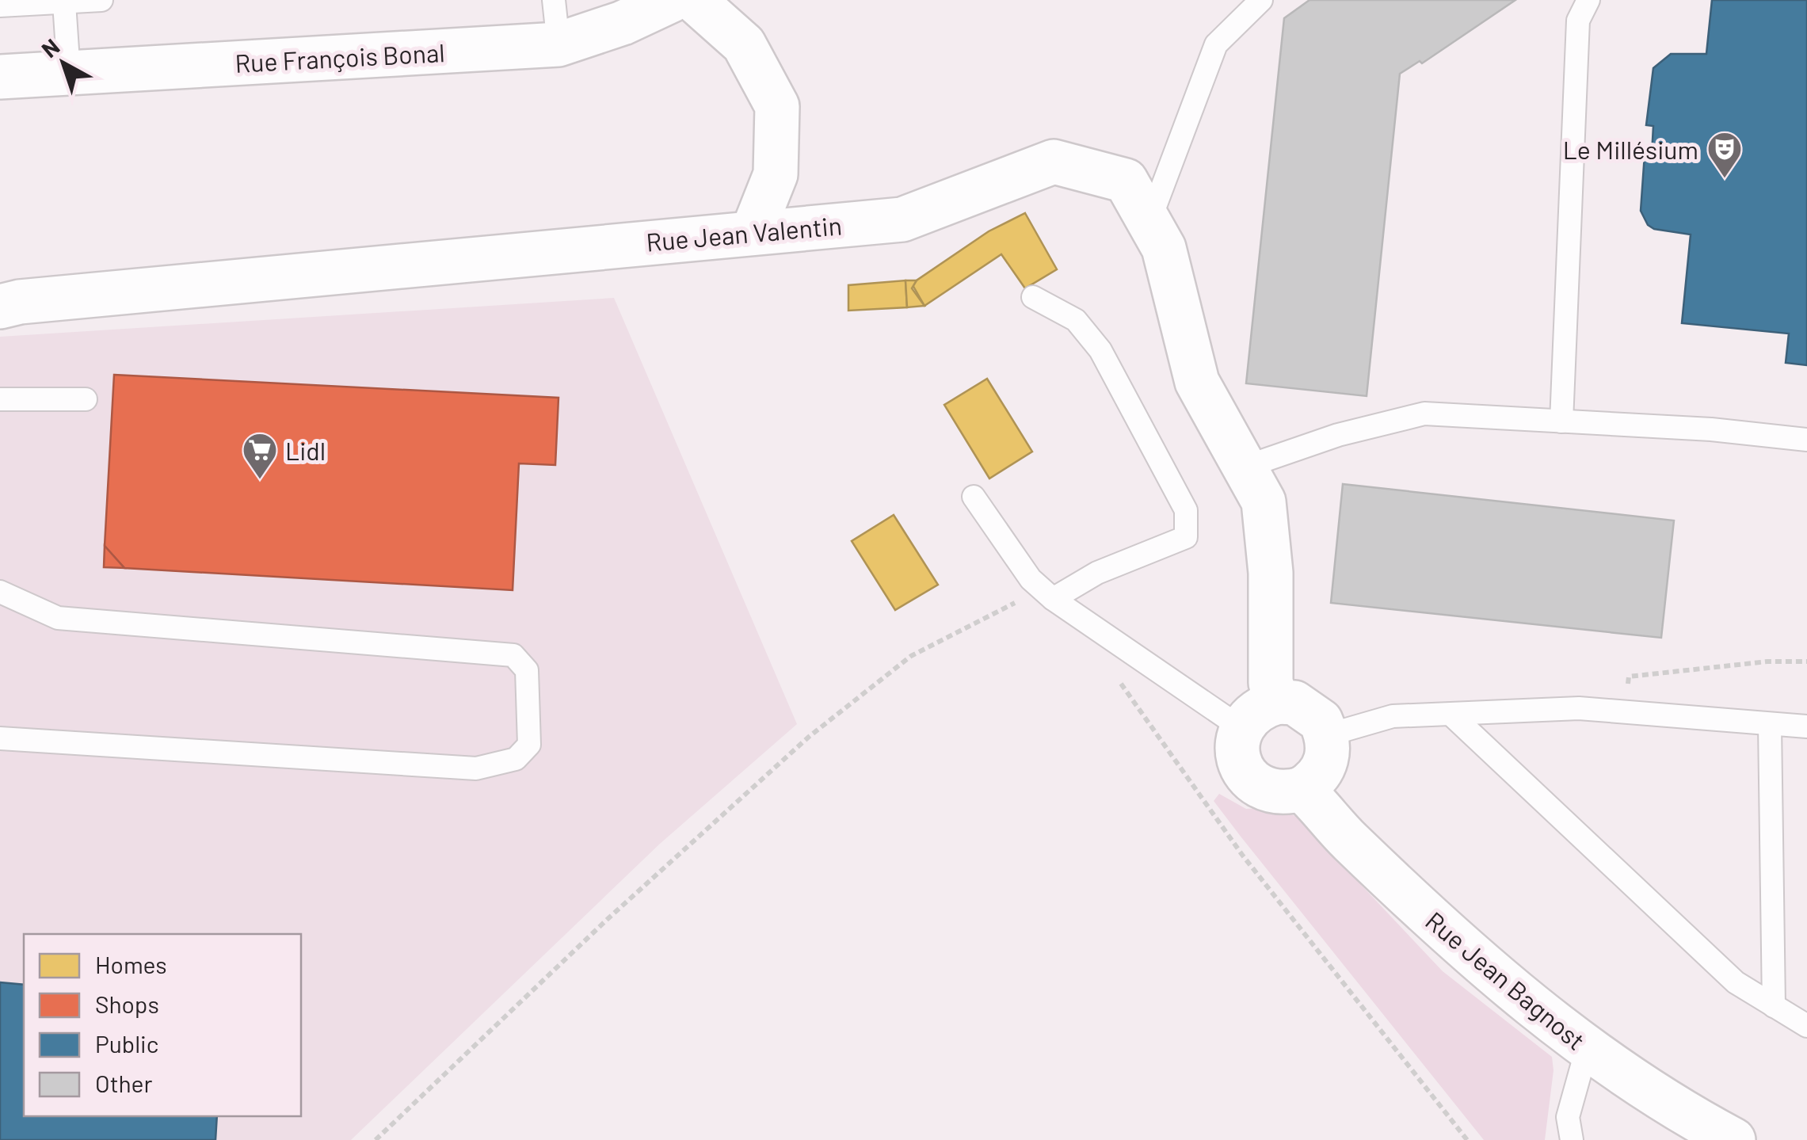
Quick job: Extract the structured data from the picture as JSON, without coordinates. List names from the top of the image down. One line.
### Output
{"streets":{"street":["Rue François Bonal","Rue Jean Valentin","Rue Jean Bagnost"]},"places":{"theatre":["Le Millésium"],"supermarket":["Lidl"]},"legend":["Homes","Shops","Public","Other"],"north":"top left"}
